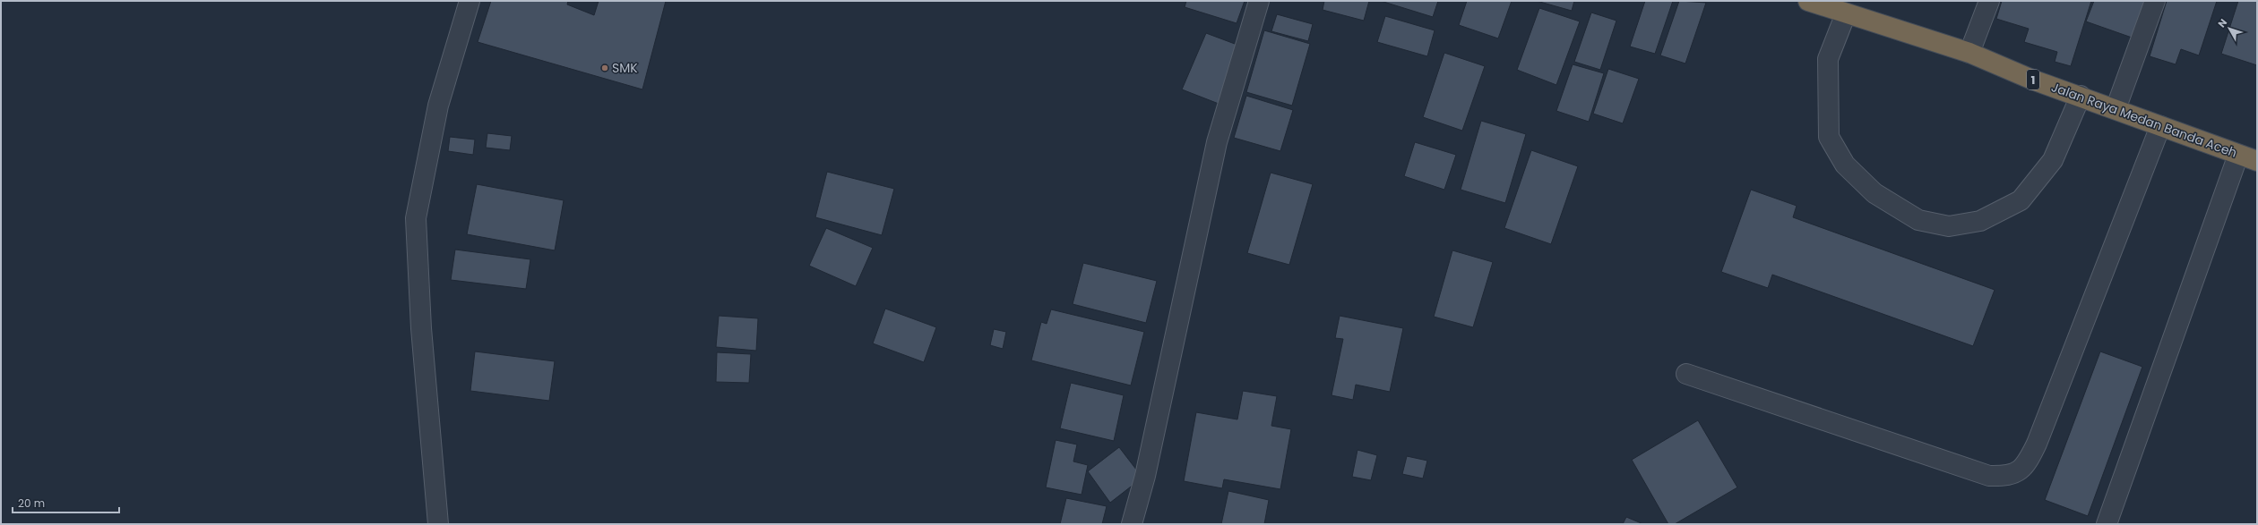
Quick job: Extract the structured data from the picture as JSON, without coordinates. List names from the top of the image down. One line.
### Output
{"streets":{"highway":["1","Jalan Raya Medan Banda Aceh"]},"places":["SMK"],"scale_bar":"20 m","north":"top left"}
